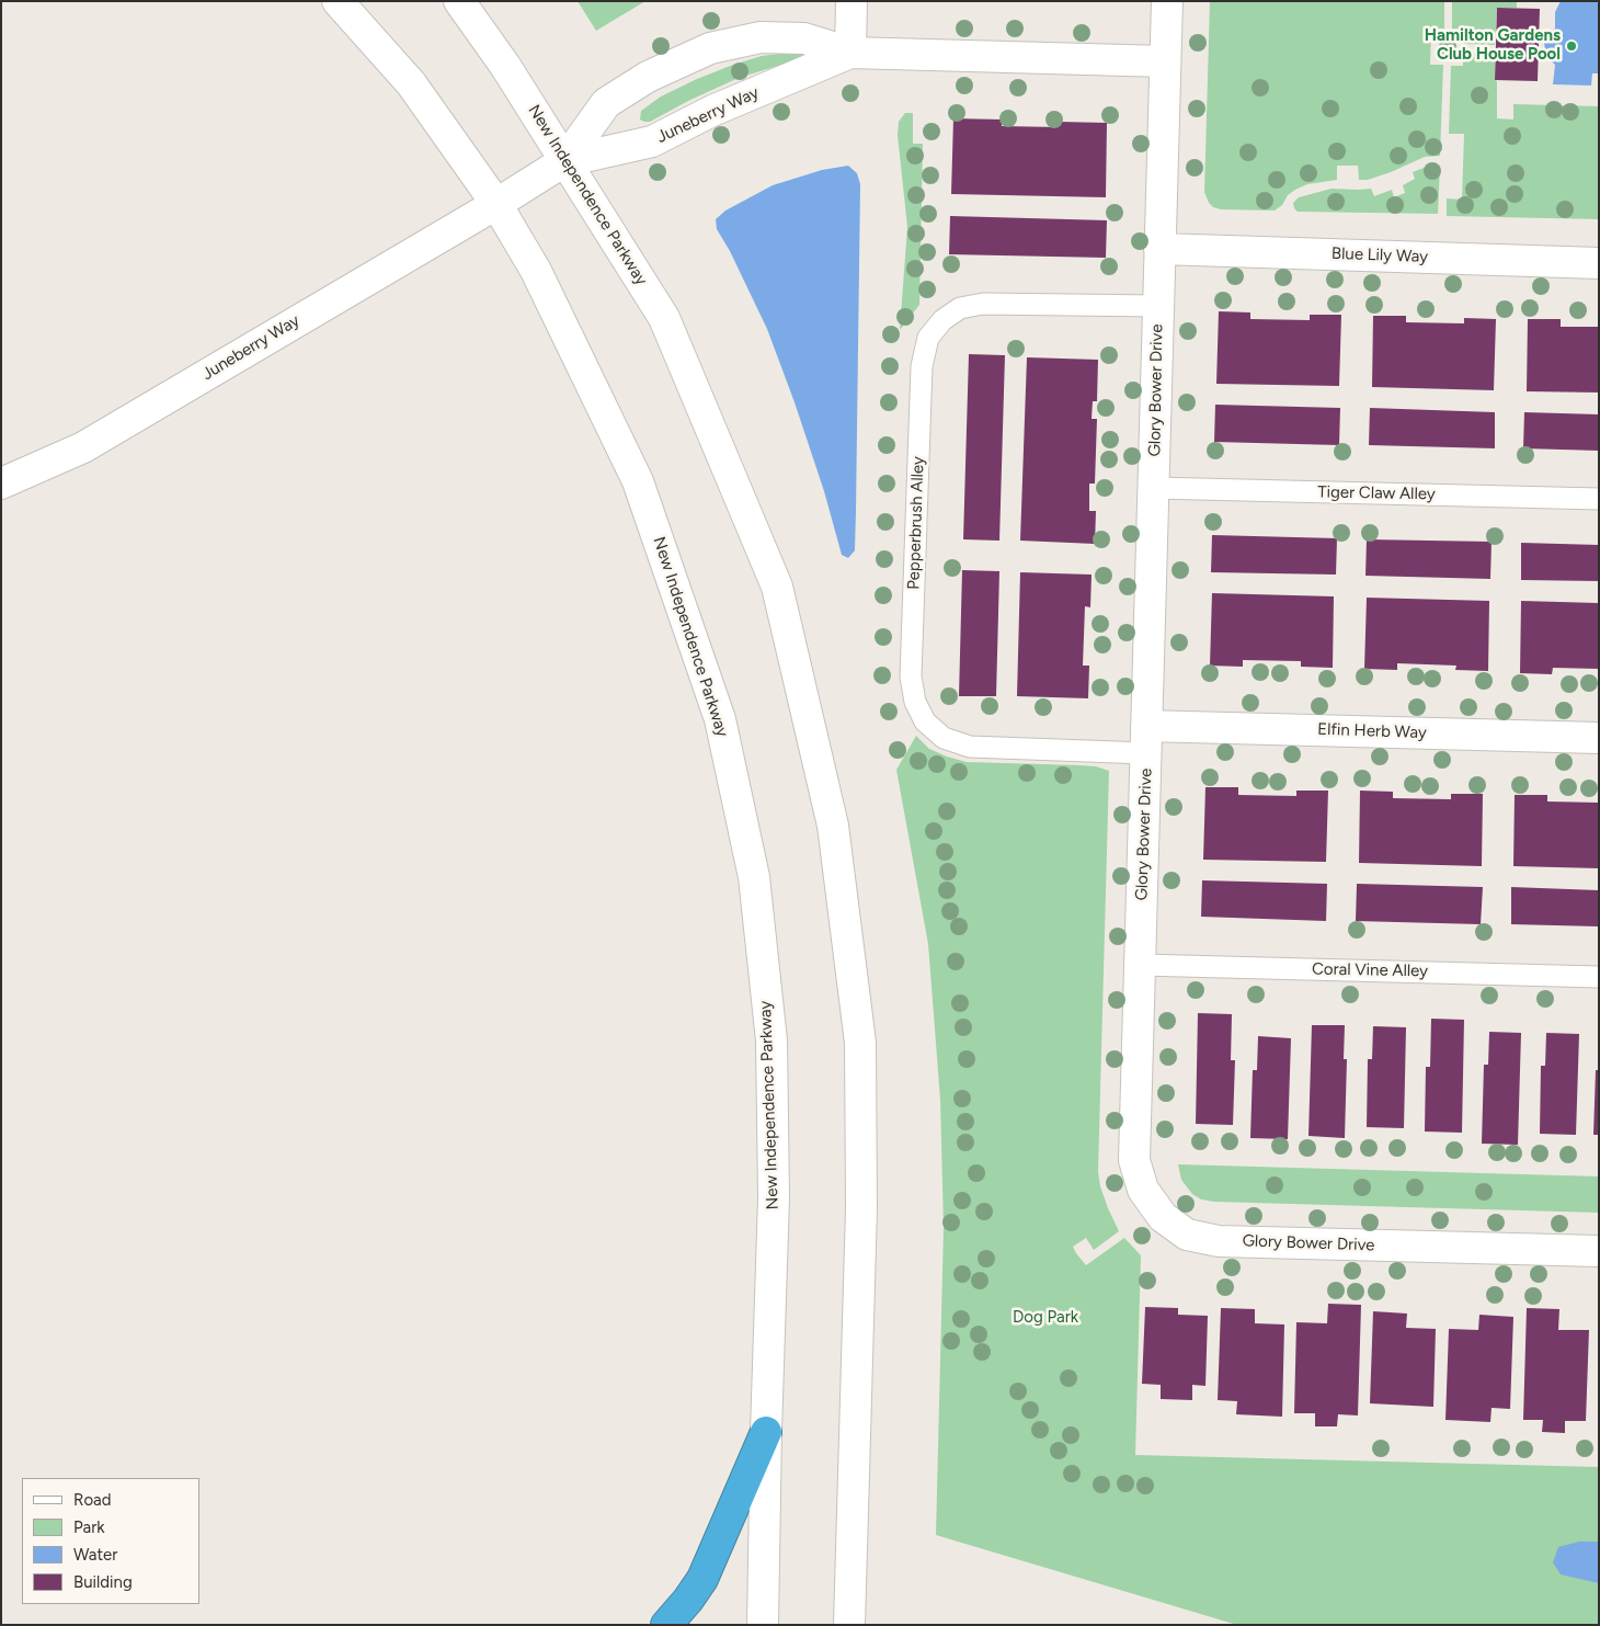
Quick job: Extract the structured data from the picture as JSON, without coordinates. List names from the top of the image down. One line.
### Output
{"streets":{"street":["Juneberry Way","New Independence Parkway","Blue Lily Way","Glory Bower Drive","Elfin Herb Way"],"lane":["Tiger Claw Alley","Pepperbrush Alley","Coral Vine Alley"]},"crossings":[["Juneberry Way","New Independence Parkway"],["Juneberry Way","Glory Bower Drive"],["Blue Lily Way","Glory Bower Drive"],["Glory Bower Drive","Tiger Claw Alley"],["Glory Bower Drive","Pepperbrush Alley"],["Glory Bower Drive","Elfin Herb Way"],["Glory Bower Drive","Coral Vine Alley"],["Pepperbrush Alley","Elfin Herb Way"]],"parks":["Dog Park"],"places":["Hamilton Gardens Club House Pool"],"legend":["Road","Park","Water","Building"]}
